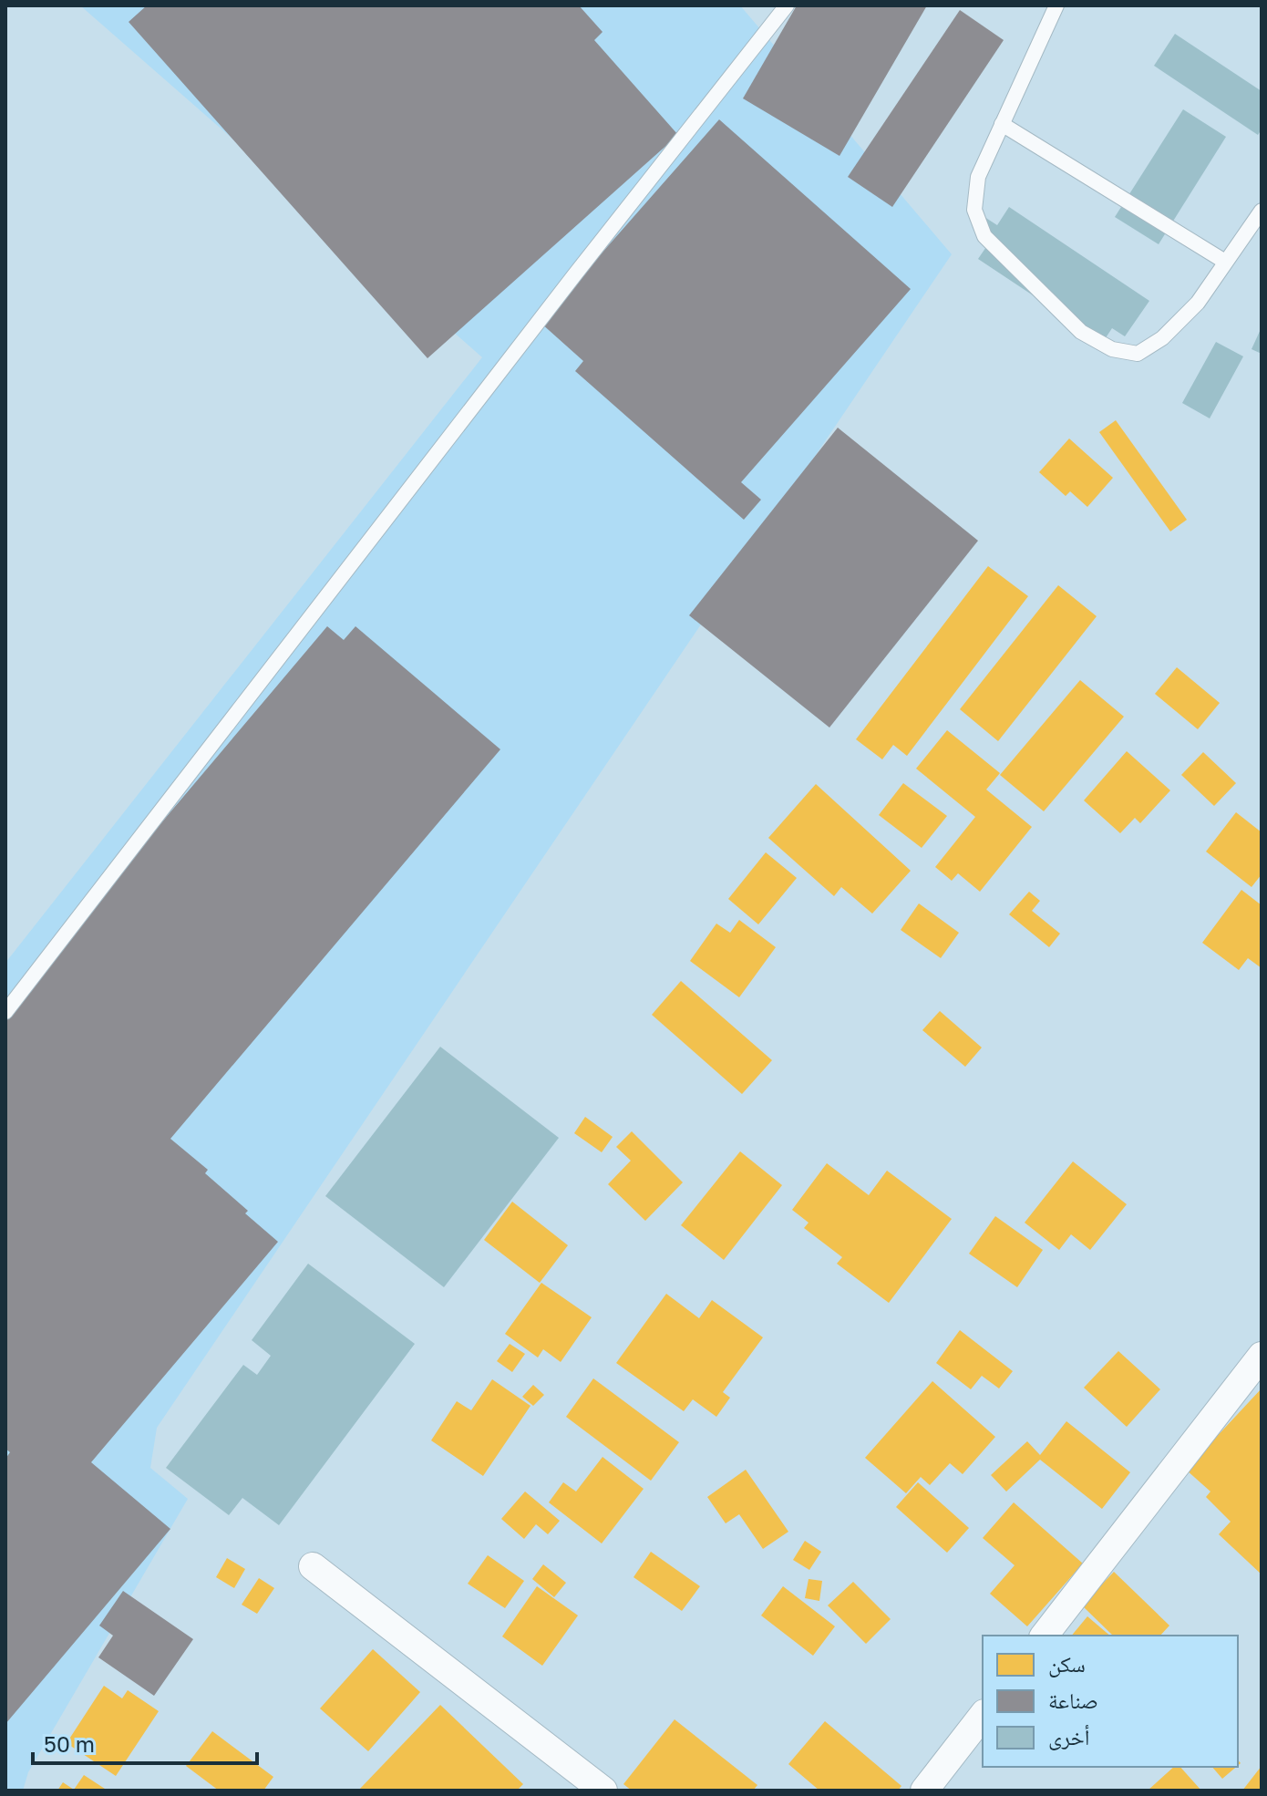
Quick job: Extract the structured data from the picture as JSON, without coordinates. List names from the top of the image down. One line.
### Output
{"legend":["سكن","صناعة","أخرى"],"scale_bar":"50 m"}
